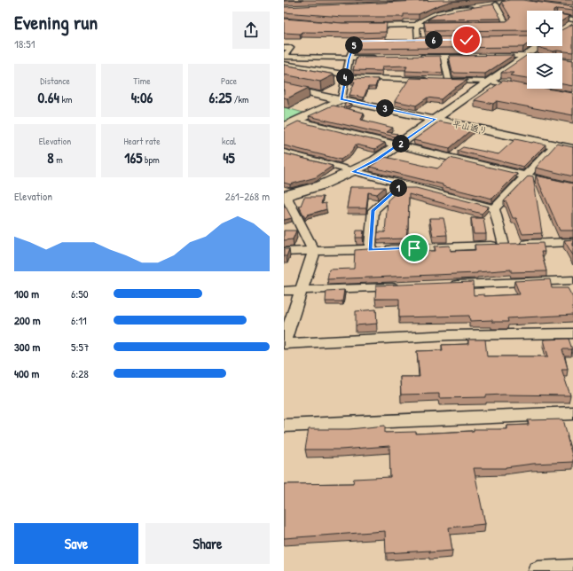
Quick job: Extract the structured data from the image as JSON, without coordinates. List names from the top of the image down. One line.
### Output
{"streets":{"street":["平山通り"]},"page":{"heading":["Evening run","18:51"],"pins":["6","5","4","3","2","1"],"stats":[["Distance","0.64 km"],["Time","4:06"],["Pace","6:25 /km"],["Elevation","8 m"],["Heart rate","165 bpm"],["kcal","45"]],"chart":["Elevation","261–268 m"],"list":[{"name":"100 m","note":"6:50"},{"name":"200 m","note":"6:11"},{"name":"300 m","note":"5:57"},{"name":"400 m","note":"6:28"}],"buttons":["Save","Share"]}}
